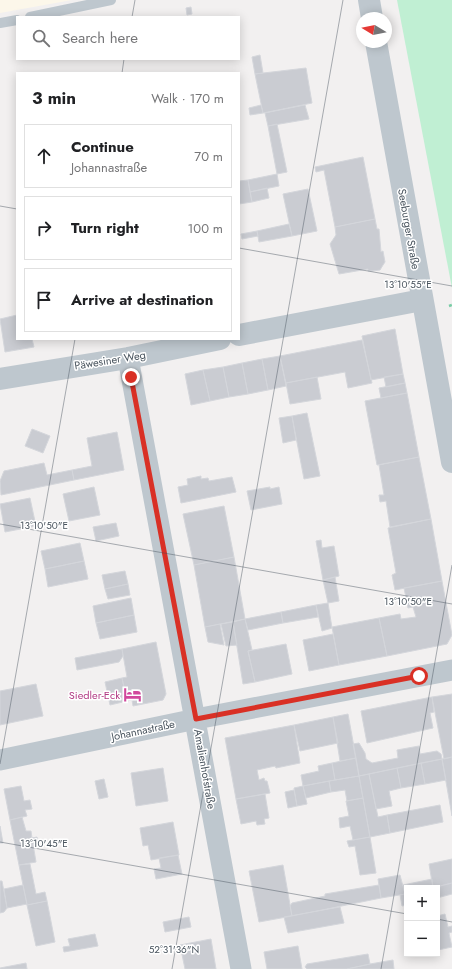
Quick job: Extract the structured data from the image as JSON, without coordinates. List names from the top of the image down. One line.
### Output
{"streets":{"street":["Seeburger Straße","Päwesiner Weg","Johannastraße","Amalienhofstraße"]},"crossings":[["Päwesiner Weg","Amalienhofstraße"],["Johannastraße","Amalienhofstraße"]],"places":{"hotel":["Siedler-Eck"]},"north":"left","page":{"search":"Search here","heading":["3 min","Walk · 170 m"],"list":[["Continue","Johannastraße","70 m"],["Turn right","100 m"],"Arrive at destination"],"map_buttons":["+","−"]},"coordinates":["13°10'55\"E","13°10'50\"E","13°10'45\"E","52°31'36\"N"]}
